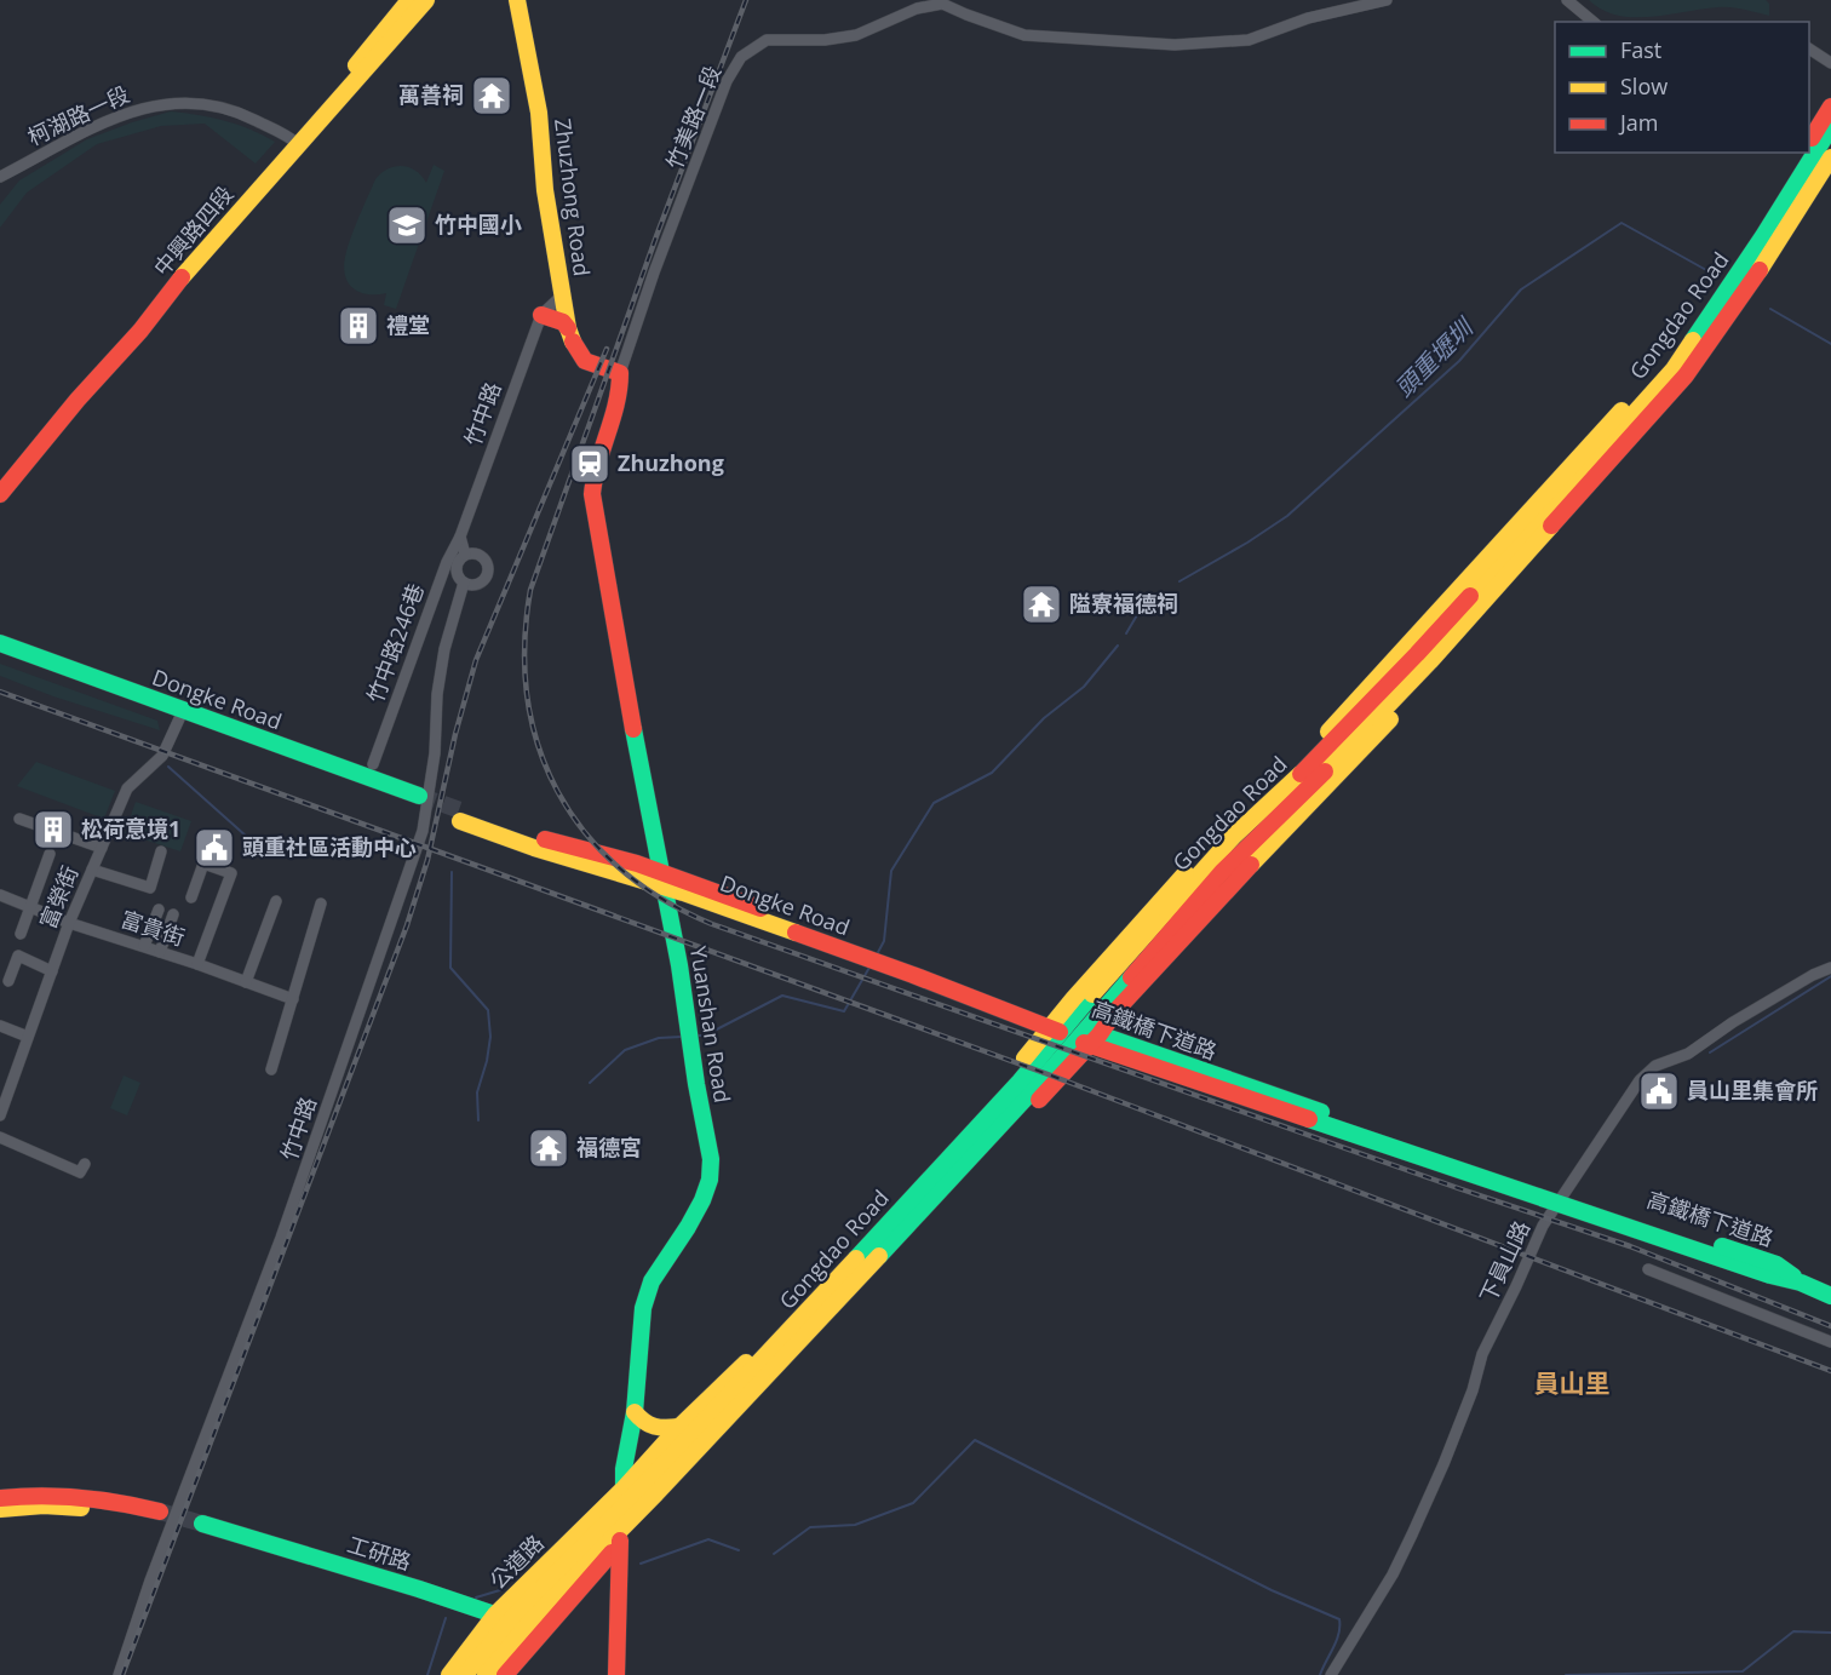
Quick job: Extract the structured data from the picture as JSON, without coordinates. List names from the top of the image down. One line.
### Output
{"streets":{"street":["柯湖路一段","竹美路一段","Zhuzhong Road","中興路四段","Gongdao Road","竹中路","竹中路246巷","Dongke Road","富榮街","富貴街","Yuanshan Road","高鐵橋下道路","下員山路","工研路","公道路"]},"crossings":[["柯湖路一段","中興路四段"],["竹美路一段","Zhuzhong Road"],["竹美路一段","Yuanshan Road"],["Zhuzhong Road","竹中路"],["Zhuzhong Road","Yuanshan Road"],["Gongdao Road","Dongke Road"],["Gongdao Road","Yuanshan Road"],["Gongdao Road","高鐵橋下道路"],["Gongdao Road","公道路"],["竹中路","竹中路246巷"],["Dongke Road","富榮街"],["Dongke Road","Yuanshan Road"],["Dongke Road","高鐵橋下道路"],["富榮街","富貴街"],["Yuanshan Road","公道路"],["高鐵橋下道路","下員山路"],["工研路","公道路"]],"districts":["員山里"],"water":["頭重壢圳"],"places":{"temple":["萬善祠","隘寮福德祠","福德宮"],"school or university":["竹中國小"],"building":["禮堂","松荷意境1"],"station":["Zhuzhong"],"public building":["頭重社區活動中心","員山里集會所"]},"legend":["Fast","Slow","Jam"]}
